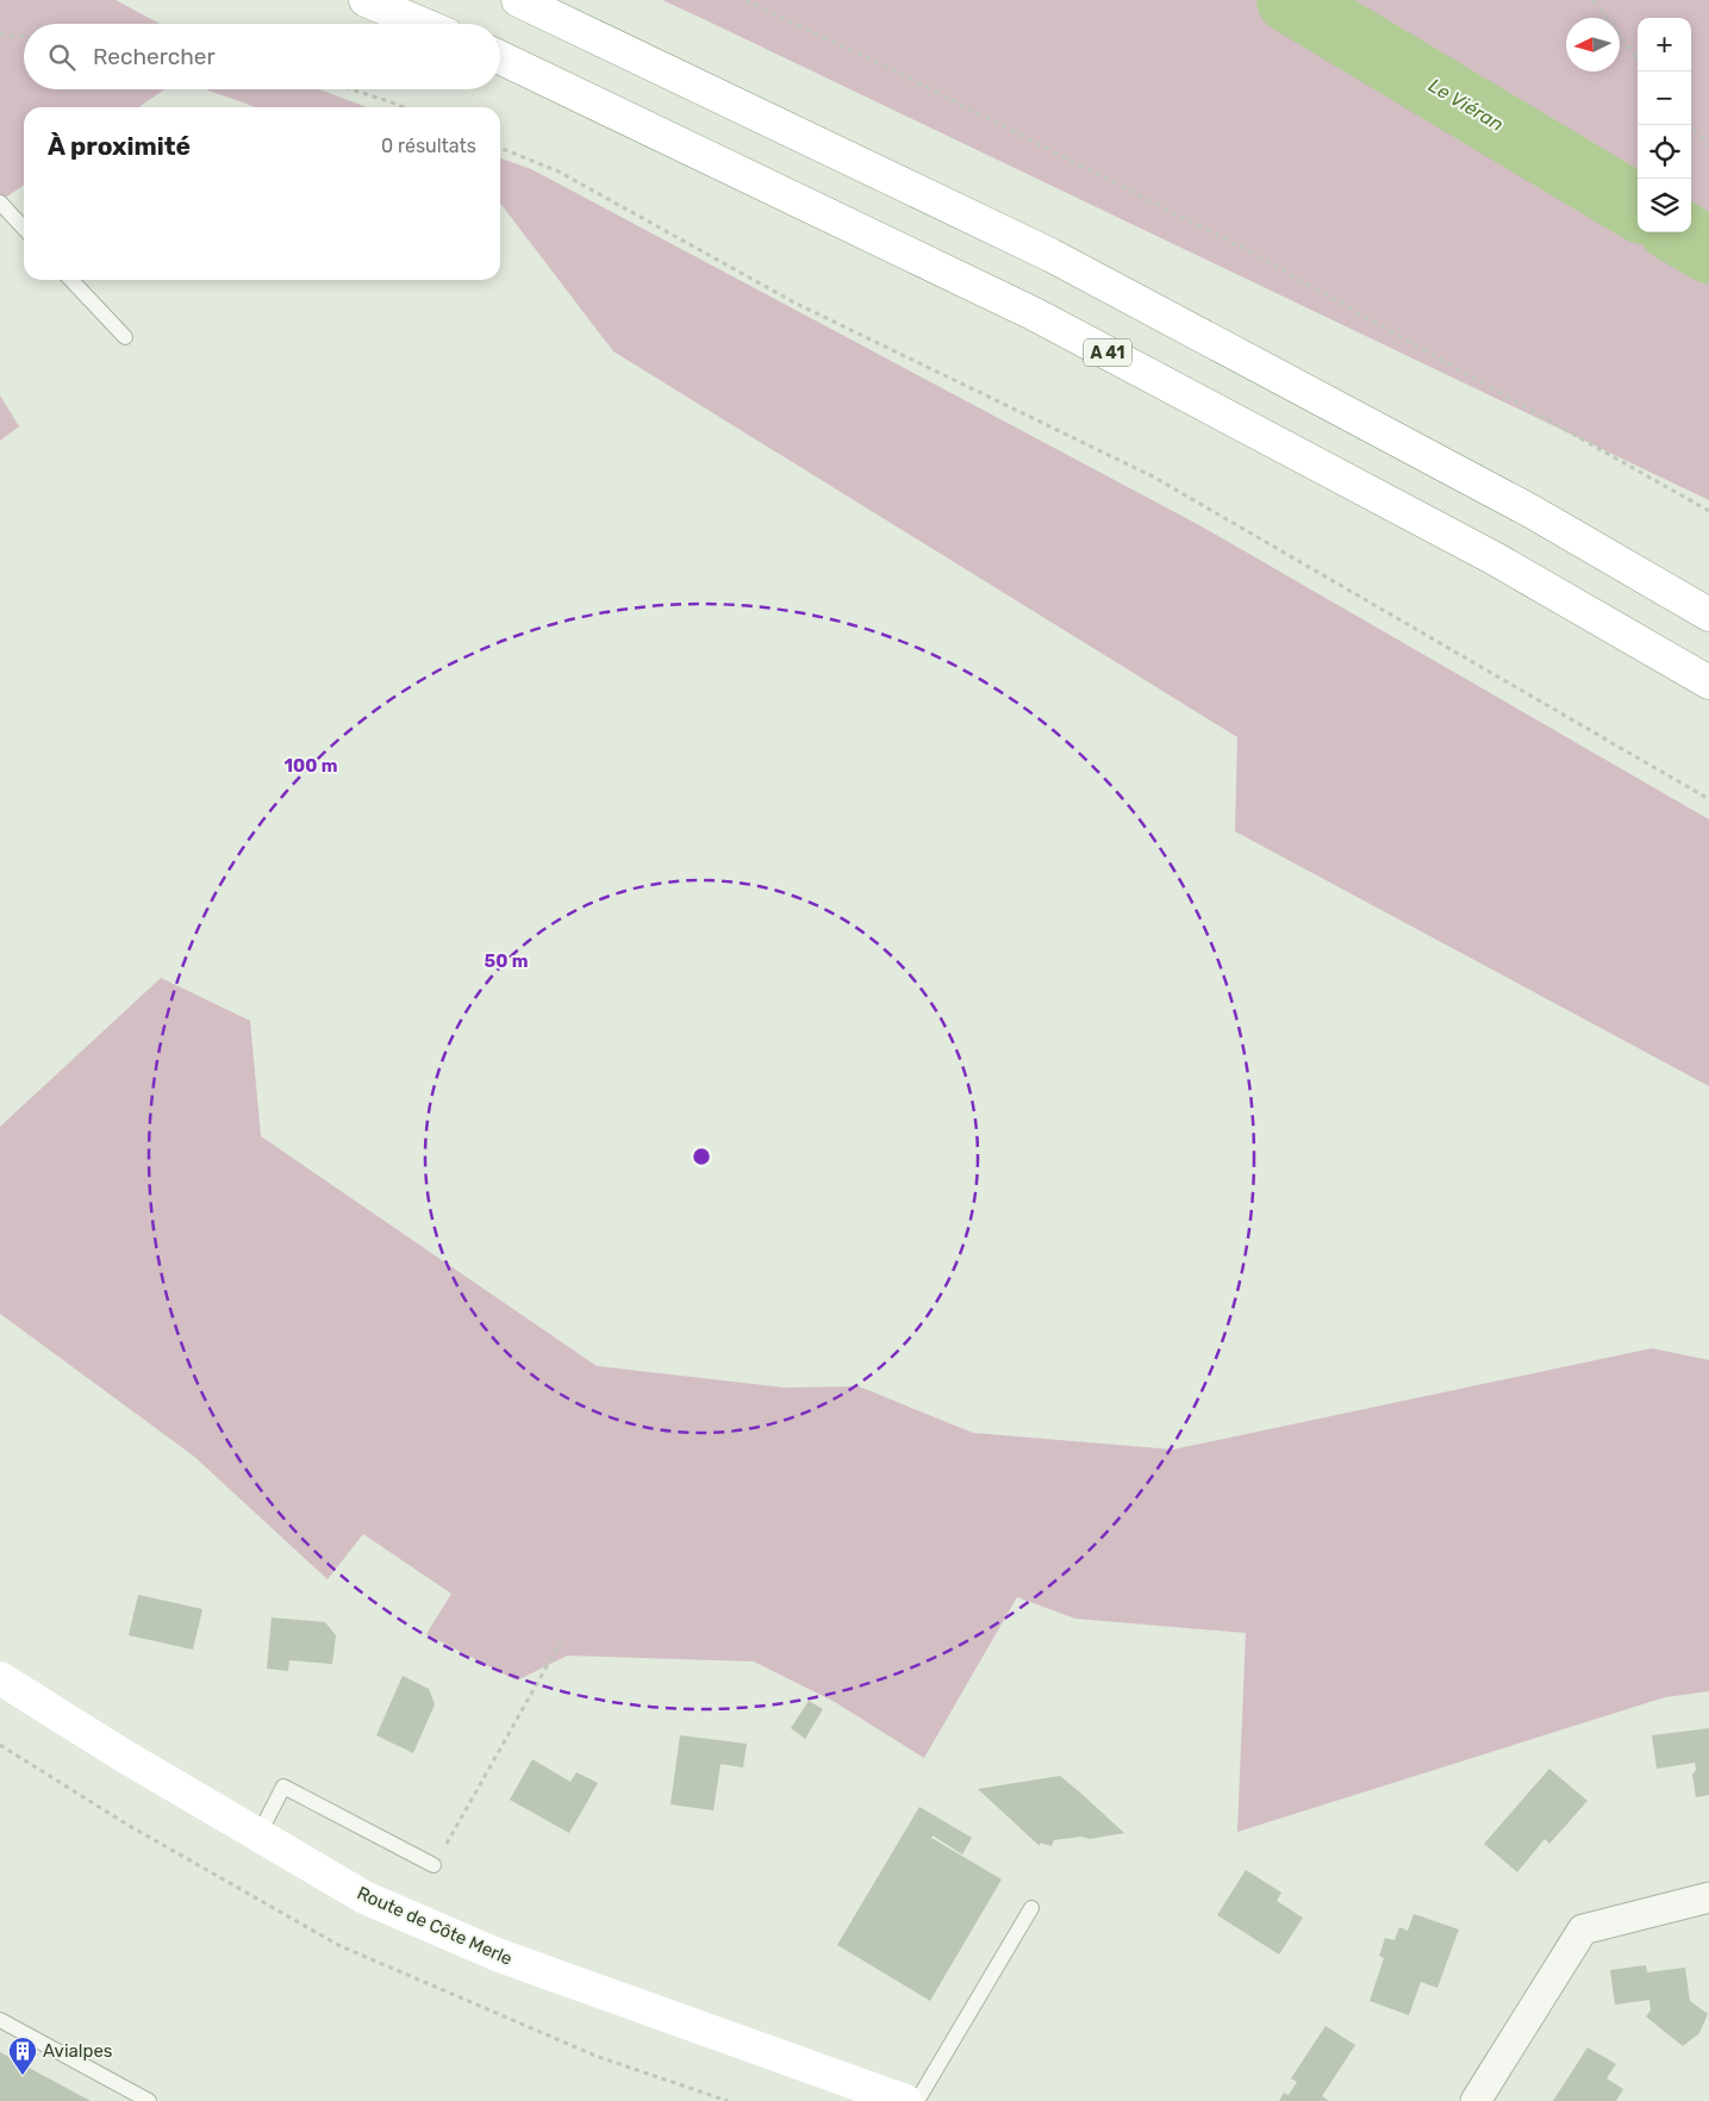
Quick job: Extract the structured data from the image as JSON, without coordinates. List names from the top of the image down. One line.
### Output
{"streets":{"main road":["A 41","Route de Côte Merle"]},"water":["Le Viéran"],"places":{"building":["Avialpes"]},"north":"left","page":{"map_buttons":["+","−"],"search":"Rechercher","heading":["À proximité","0 résultats"]},"rings":["100 m","50 m"]}
